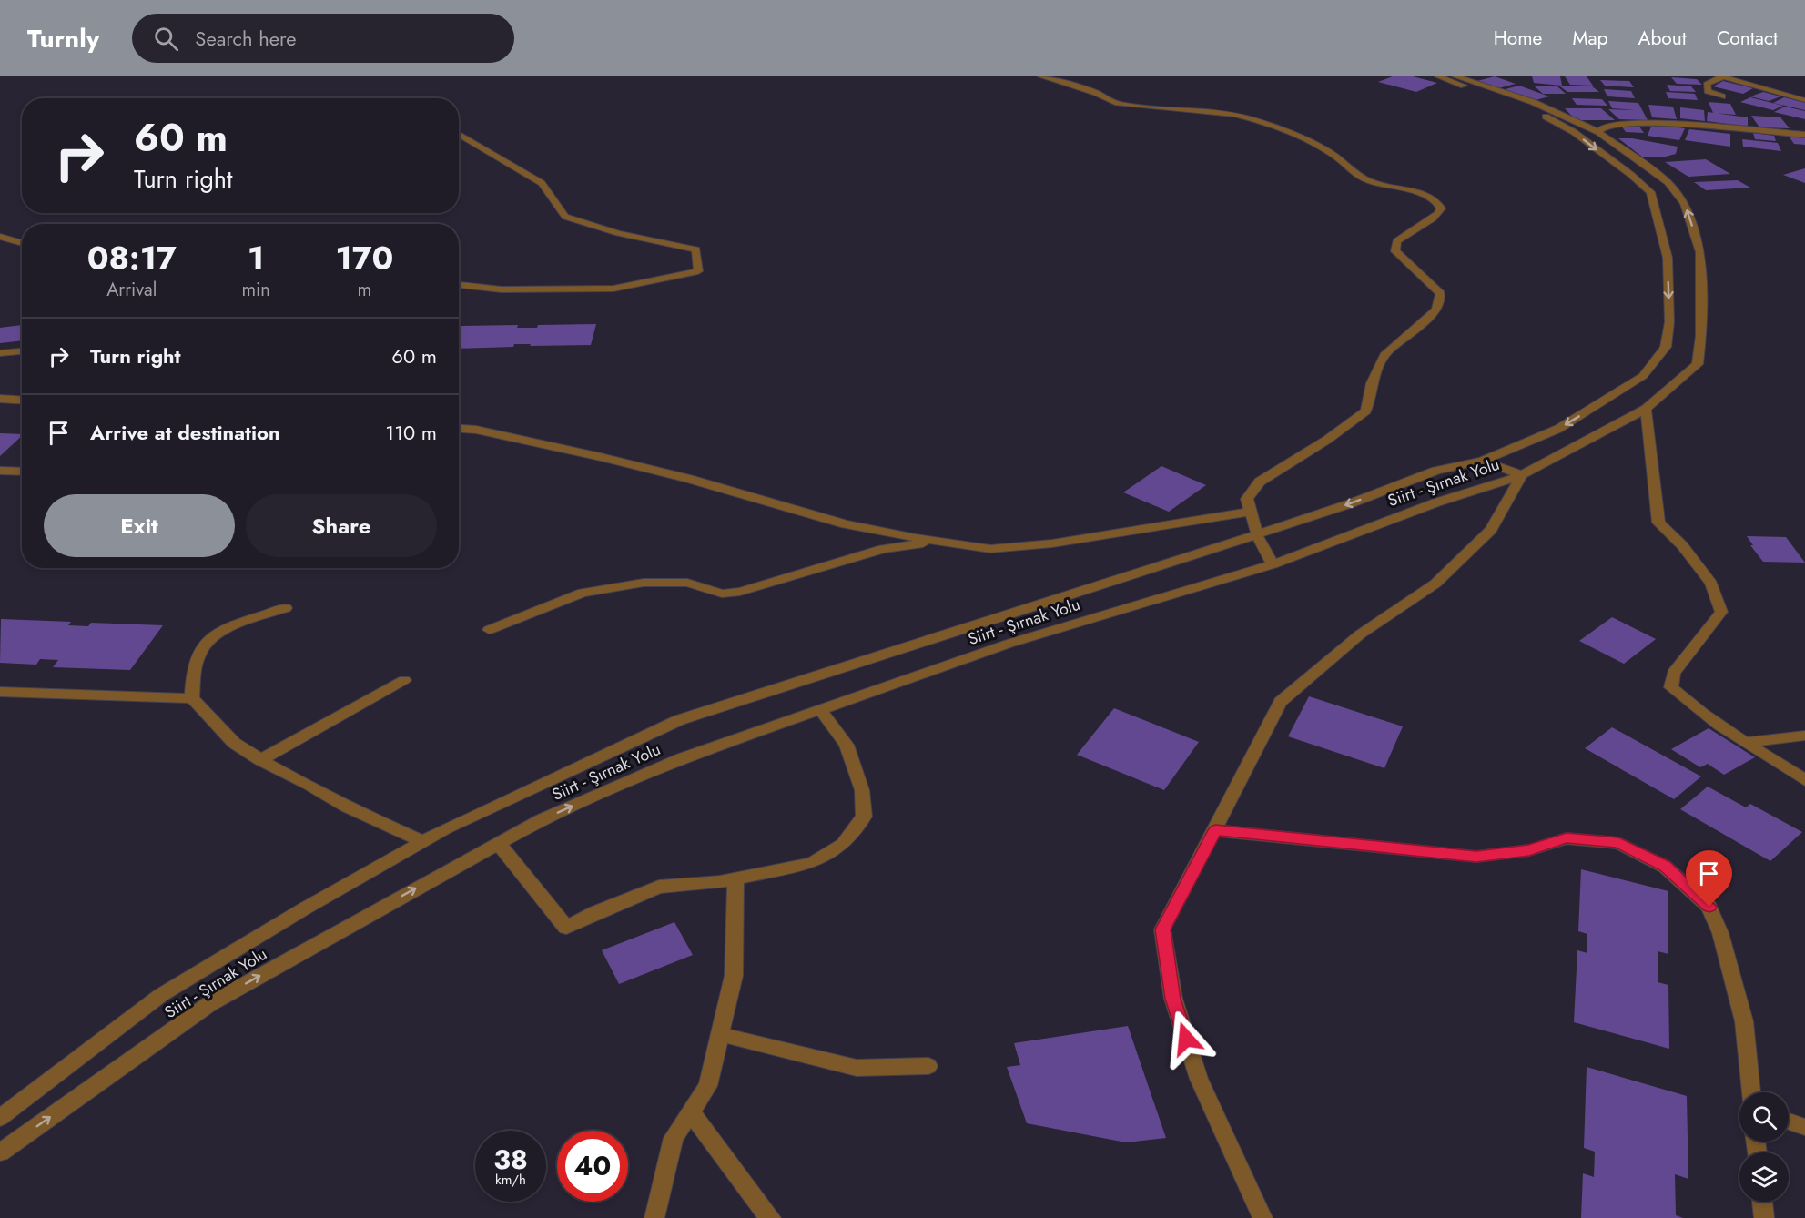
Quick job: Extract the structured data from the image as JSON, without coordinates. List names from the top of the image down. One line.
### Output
{"streets":{"street":["Siirt - Şırnak Yolu"]},"page":{"header":"Turnly","search":"Search here","nav":["Home","Map","About","Contact"],"turn":["60 m","Turn right"],"eta":["08:17","Arrival","1","min","170","m"],"list":[{"name":"Turn right","value":"60 m"},{"name":"Arrive at destination","value":"110 m"}],"buttons":["Exit","Share"],"speed":"38 km/h","limit":"40"}}
